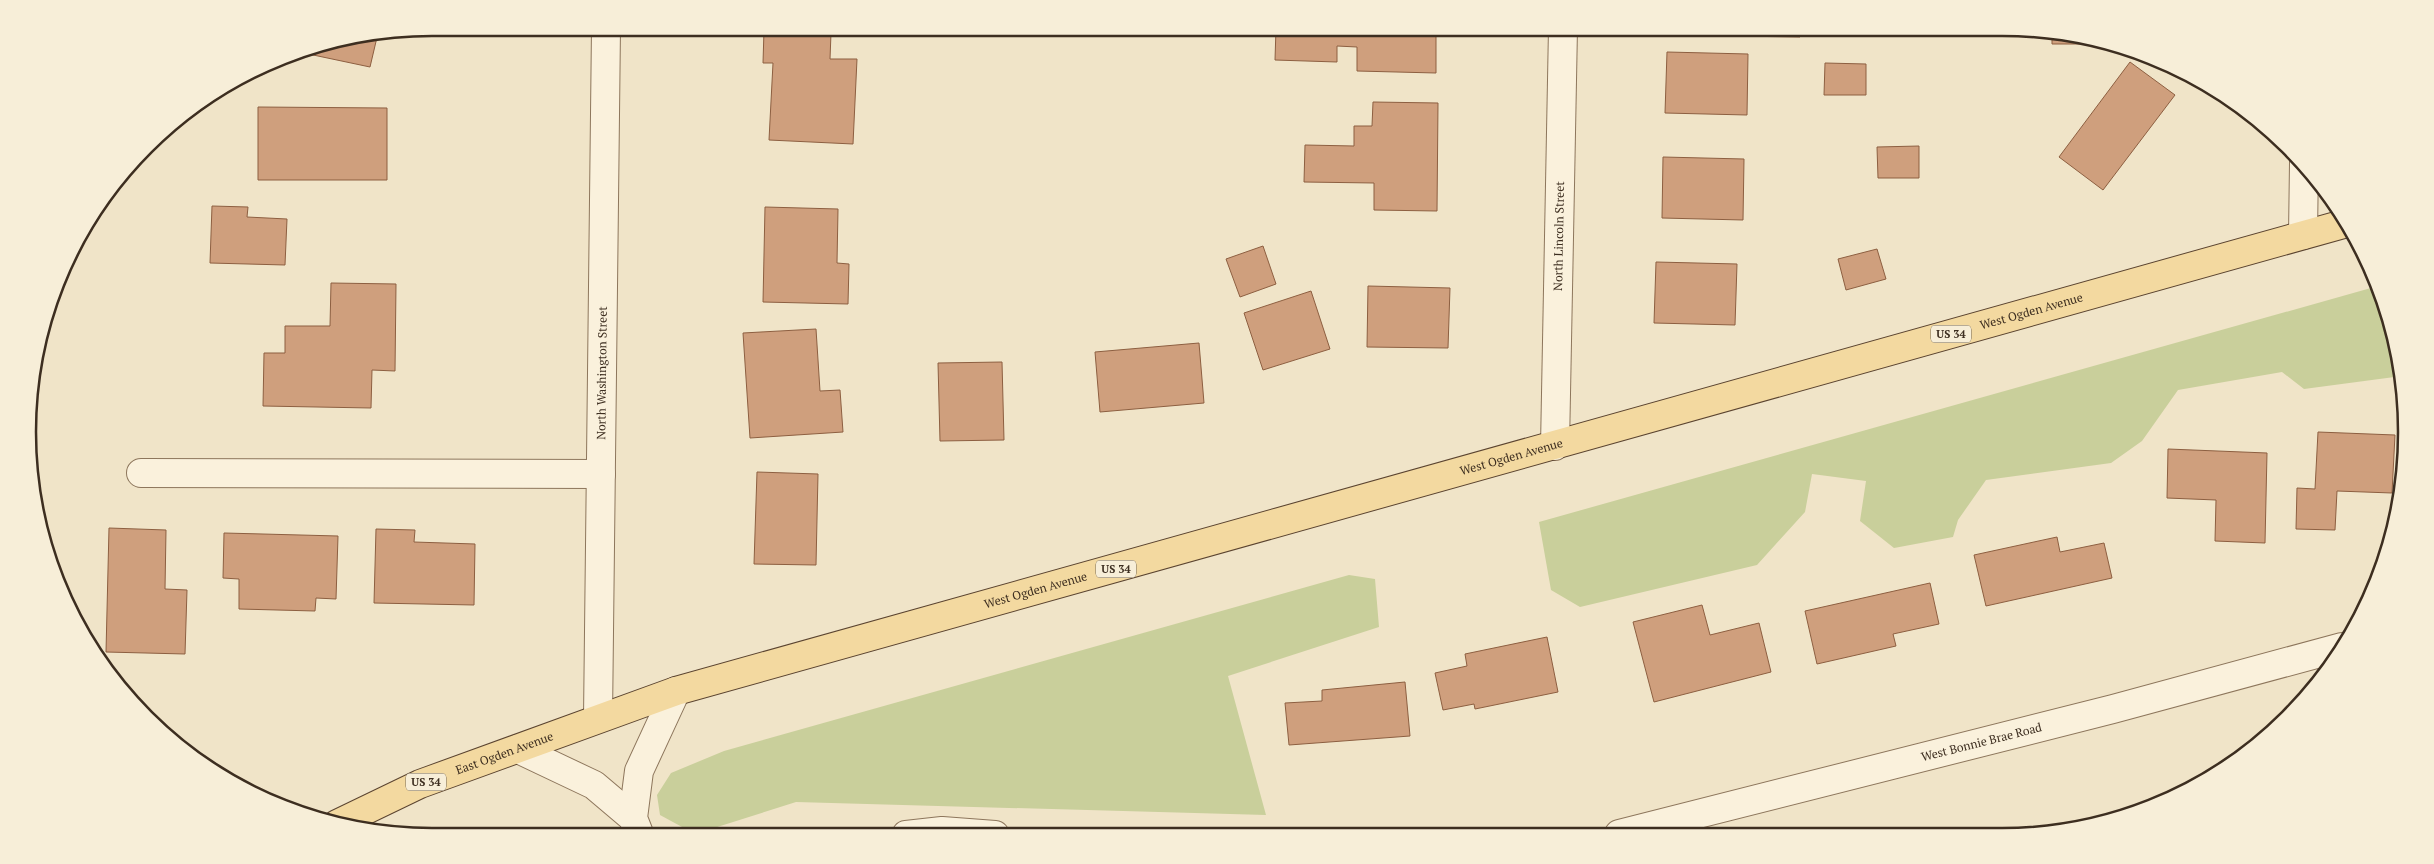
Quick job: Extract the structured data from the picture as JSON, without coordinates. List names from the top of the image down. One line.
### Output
{"streets":{"main road":["West Ogden Avenue","US 34","East Ogden Avenue"],"street":["North Lincoln Street","North Washington Street","West Bonnie Brae Road"]},"crossings":[["North Lincoln Street","West Ogden Avenue"],["West Ogden Avenue","East Ogden Avenue"],["North Washington Street","East Ogden Avenue"]]}
